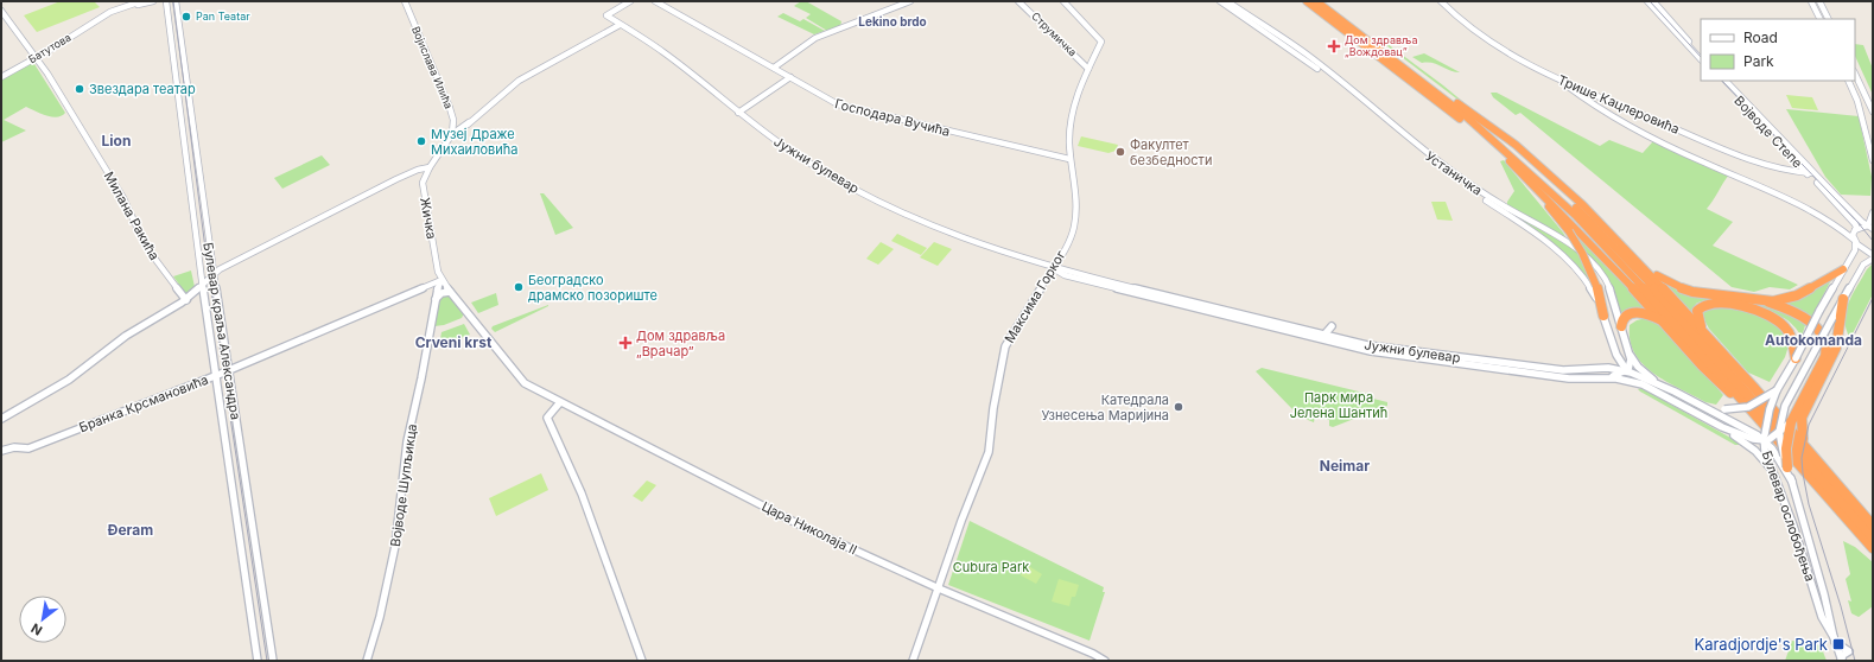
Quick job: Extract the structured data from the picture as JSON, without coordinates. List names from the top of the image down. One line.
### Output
{"streets":{"main road":["Струмичка","Батутова","Војислава Илића","Трише Кацлеровића","Господара Вучића","Војводе Степе","Јужни булевар","Устаничка","Милана Ракића","Жичка","Максима Горког","Булевар краља Александра","Бранка Крсмановића","Војводе Шупљикца","Булевар ослобођења","Цара Николаја II"]},"crossings":[["Струмичка","Максима Горког"],["Батутова","Милана Ракића"],["Војислава Илића","Жичка"],["Трише Кацлеровића","Војводе Степе"],["Господара Вучића","Максима Горког"],["Војводе Степе","Булевар ослобођења"],["Јужни булевар","Устаничка"],["Јужни булевар","Максима Горког"],["Јужни булевар","Булевар ослобођења"],["Жичка","Бранка Крсмановића"],["Жичка","Војводе Шупљикца"],["Жичка","Цара Николаја II"],["Максима Горког","Цара Николаја II"],["Булевар краља Александра","Бранка Крсмановића"],["Бранка Крсмановића","Војводе Шупљикца"],["Бранка Крсмановића","Цара Николаја II"],["Војводе Шупљикца","Цара Николаја II"]],"districts":["Lekino brdo","Lion","Autokomanda","Crveni krst","Neimar","Đeram"],"parks":["Парк мира Јелена Шантић","Cubura Park"],"places":{"other":["Pan Teatar","Звездара театар","Музеј Драже Михаиловића","Факултет безбедности","Београдско драмско позориште","Катедрала Узнесења Маријина"],"health":["Дом здравља „Вождовац”","Дом здравља „Врачар”"],"transit":["Karadjordje's Park"]},"legend":["Road","Park"],"north":"bottom left"}
